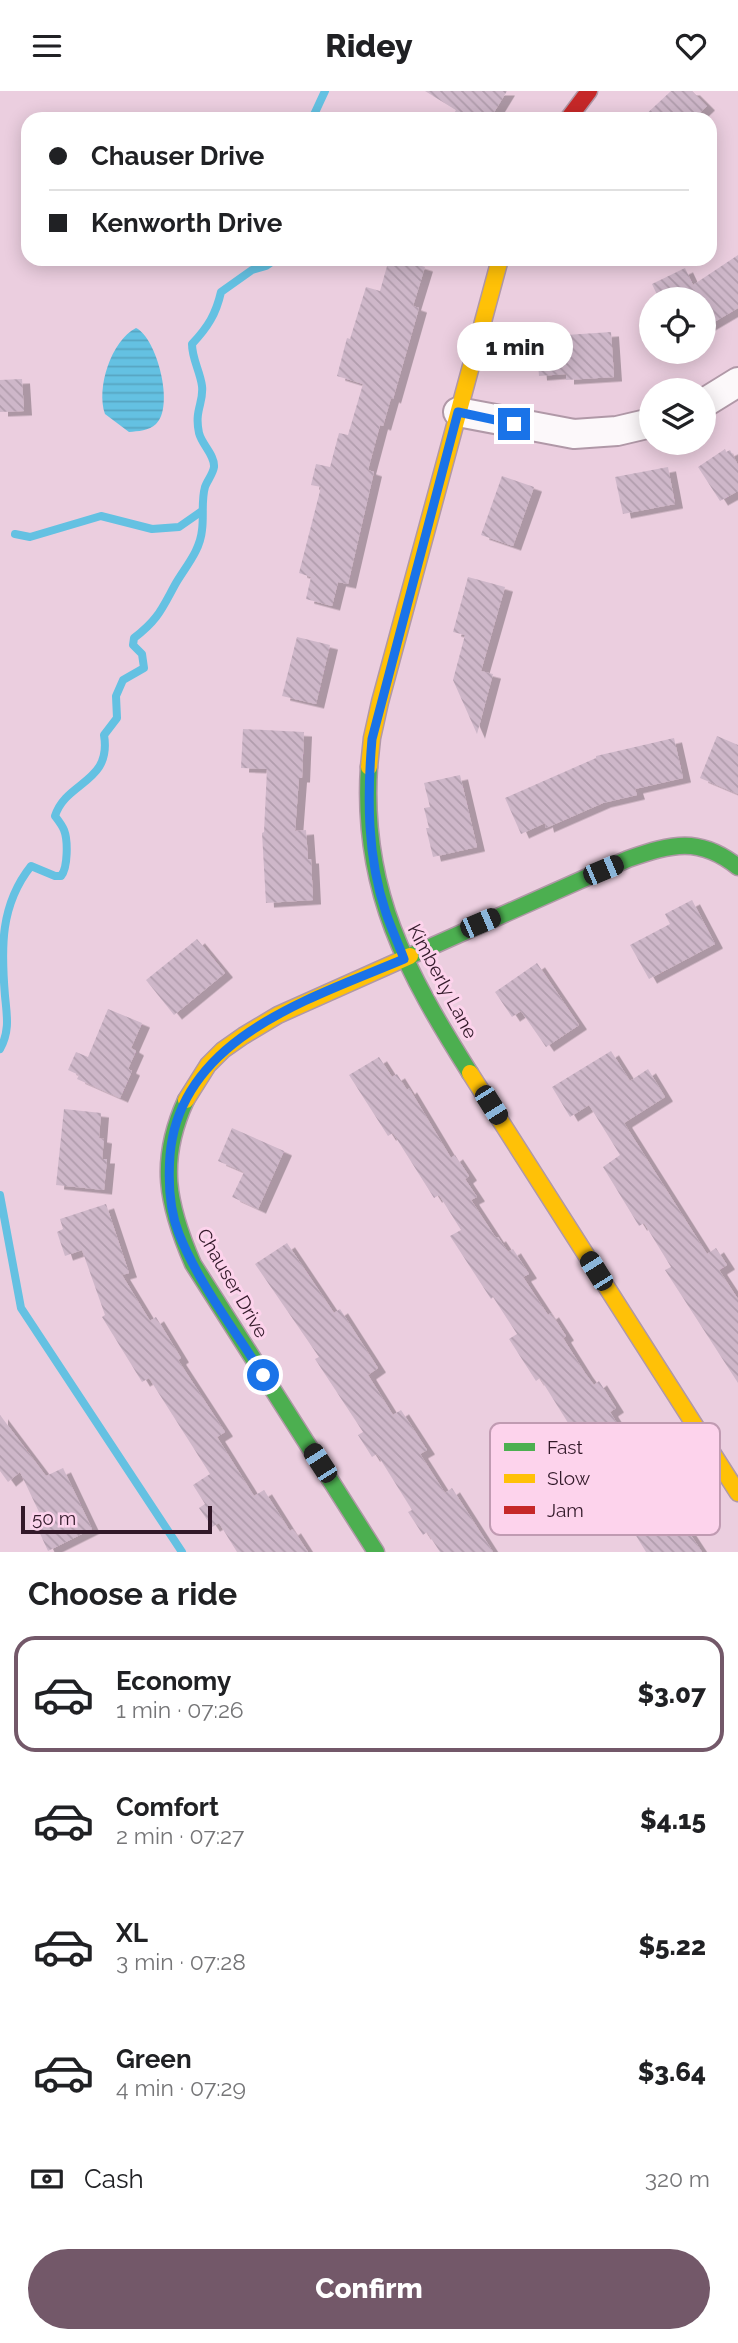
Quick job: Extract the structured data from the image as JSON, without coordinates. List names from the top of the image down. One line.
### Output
{"streets":{"street":["Kimberly Lane","Chauser Drive"]},"crossings":[["Kimberly Lane","Chauser Drive"]],"legend":["Fast","Slow","Jam"],"scale_bar":"50 m","page":{"header":"Ridey","banner":["Chauser Drive","Kenworth Drive"],"bubble":"1 min","scale":"50 m","heading":"Choose a ride","list":[{"name":"Economy","note":"1 min · 07:26","value":"$3.07"},{"name":"Comfort","note":"2 min · 07:27","value":"$4.15"},{"name":"XL","note":"3 min · 07:28","value":"$5.22"},{"name":"Green","note":"4 min · 07:29","value":"$3.64"}],"pay":["Cash","320 m"],"buttons":"Confirm"}}
